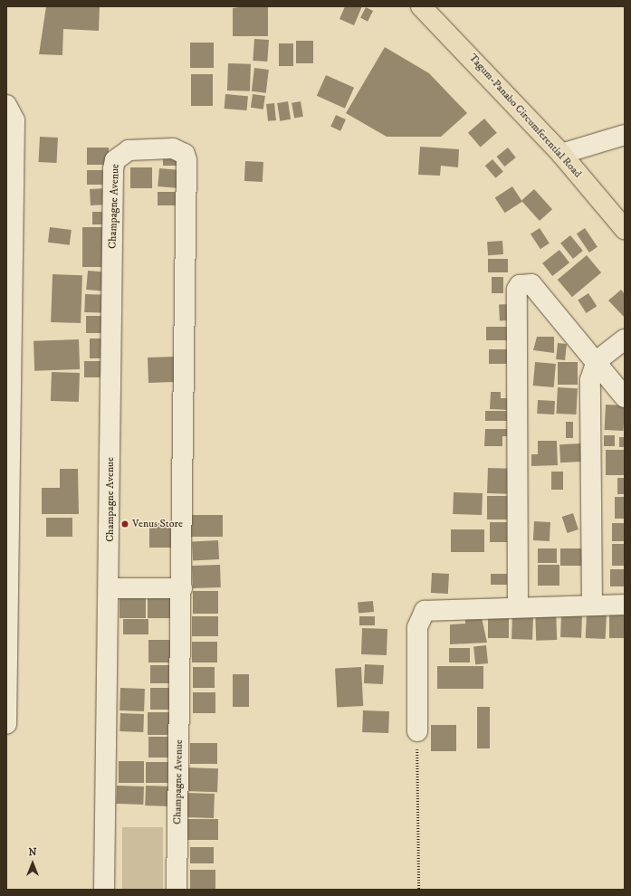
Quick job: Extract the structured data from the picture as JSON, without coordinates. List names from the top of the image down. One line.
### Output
{"streets":{"main road":["Tagum-Panabo Circumferential Road"],"street":["Champagne Avenue"]},"places":["Venus Store"],"north":"top"}
